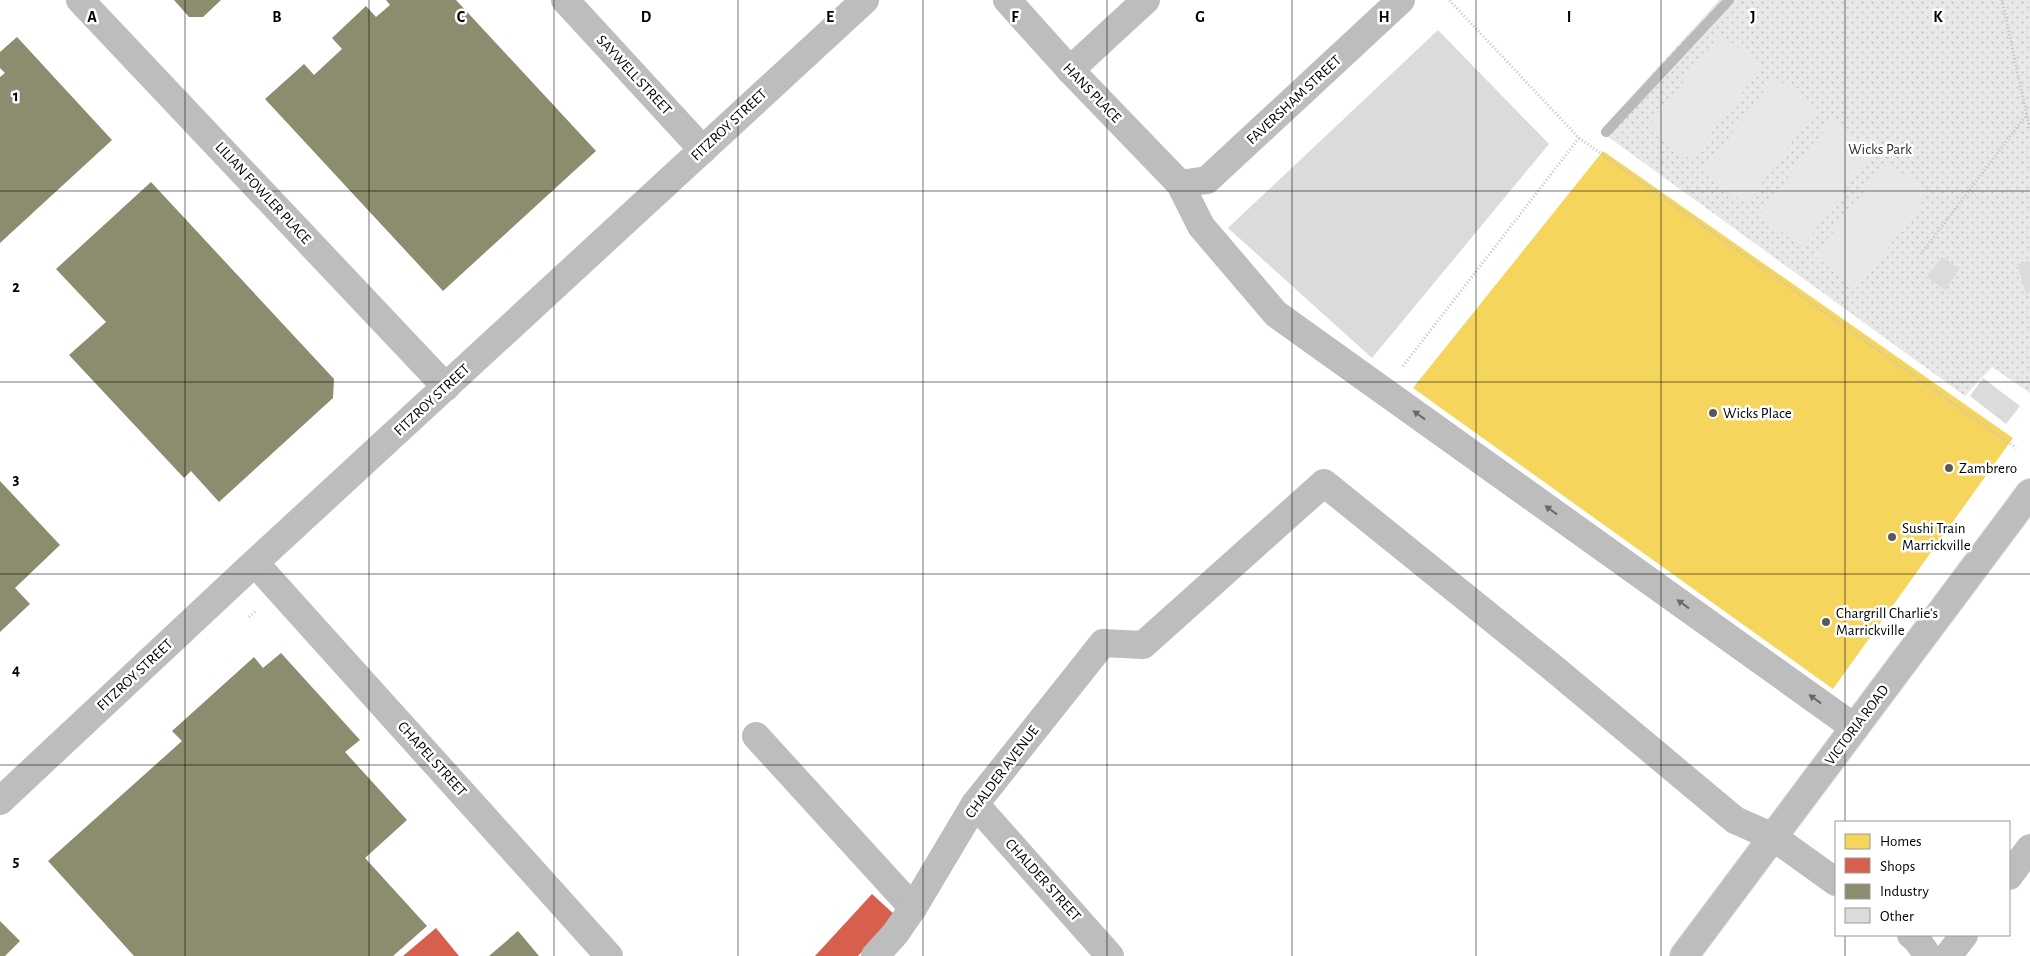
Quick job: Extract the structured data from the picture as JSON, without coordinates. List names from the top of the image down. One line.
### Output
{"streets":{"street":["SAYWELL STREET","HANS PLACE","FAVERSHAM STREET","FITZROY STREET","LILIAN FOWLER PLACE","VICTORIA ROAD","CHAPEL STREET","CHALDER AVENUE","CHALDER STREET"]},"crossings":[["SAYWELL STREET","FITZROY STREET"],["HANS PLACE","FAVERSHAM STREET"],["HANS PLACE","VICTORIA ROAD"],["FITZROY STREET","LILIAN FOWLER PLACE"],["FITZROY STREET","CHAPEL STREET"],["VICTORIA ROAD","CHALDER AVENUE"],["CHALDER AVENUE","CHALDER STREET"]],"one_way":["HANS PLACE"],"parks":["Wicks Park"],"places":["Wicks Place","Zambrero","Sushi Train Marrickville","Chargrill Charlie's Marrickville"],"legend":["Homes","Shops","Industry","Other"],"grid":{"columns":["A","B","C","D","E","F","G","H","I","J","K"],"rows":["1","2","3","4","5"]}}
